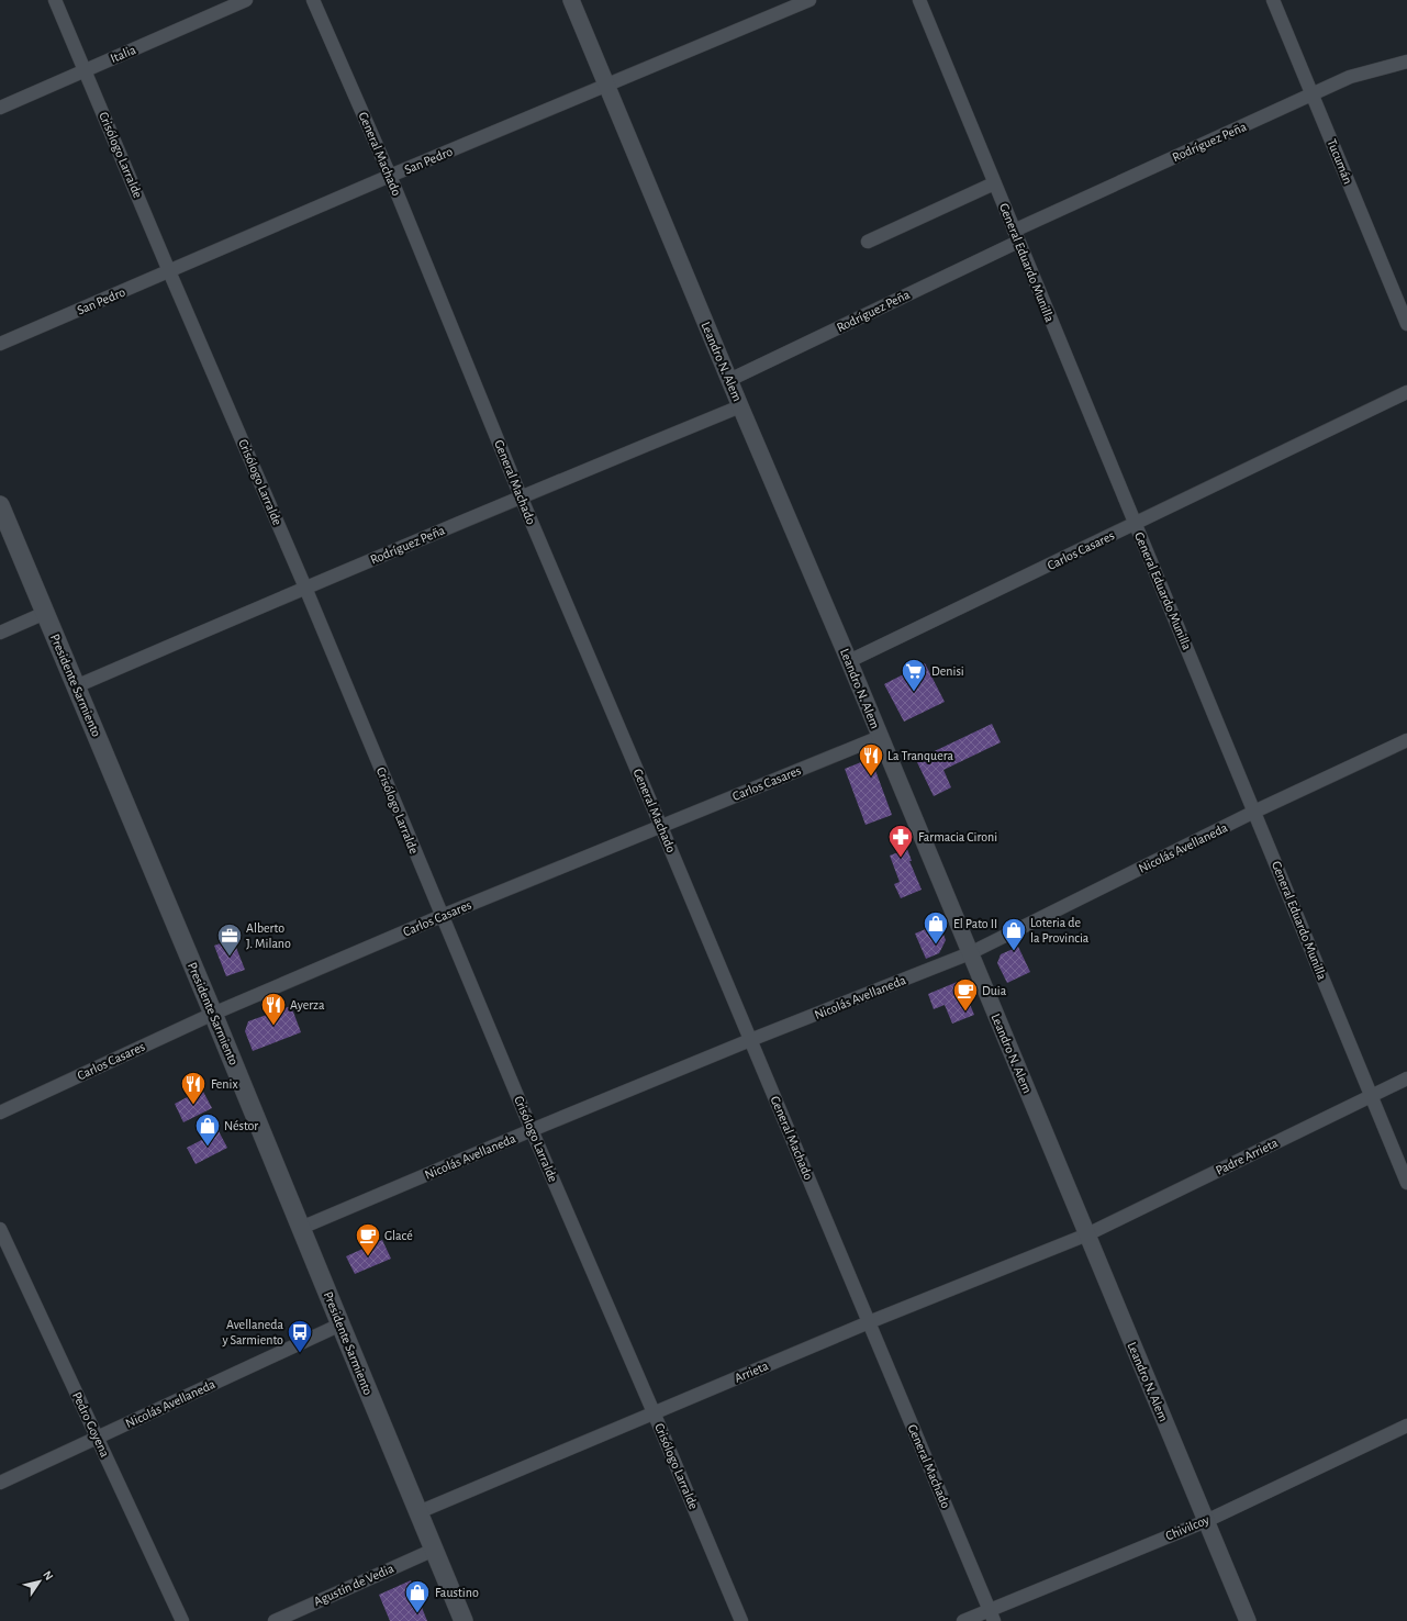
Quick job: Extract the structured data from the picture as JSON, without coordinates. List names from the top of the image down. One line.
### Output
{"streets":{"main road":["Presidente Sarmiento"],"street":["Italia","Rodríguez Peña","General Machado","Crisólogo Larralde","San Pedro","Tucumán","General Eduardo Munilla","Leandro N. Alem","Carlos Casares","Nicolás Avellaneda","Padre Arrieta","Arrieta","Pedro Goyena","Chivilcoy","Agustín de Vedia"]},"crossings":[["Italia","Crisólogo Larralde"],["Rodríguez Peña","General Machado"],["Rodríguez Peña","Crisólogo Larralde"],["Rodríguez Peña","Tucumán"],["Rodríguez Peña","General Eduardo Munilla"],["Rodríguez Peña","Leandro N. Alem"],["Rodríguez Peña","Presidente Sarmiento"],["General Machado","San Pedro"],["General Machado","Carlos Casares"],["General Machado","Nicolás Avellaneda"],["General Machado","Arrieta"],["General Machado","Chivilcoy"],["Crisólogo Larralde","San Pedro"],["Crisólogo Larralde","Carlos Casares"],["Crisólogo Larralde","Nicolás Avellaneda"],["Crisólogo Larralde","Arrieta"],["San Pedro","Leandro N. Alem"],["General Eduardo Munilla","Carlos Casares"],["General Eduardo Munilla","Nicolás Avellaneda"],["General Eduardo Munilla","Padre Arrieta"],["Leandro N. Alem","Carlos Casares"],["Leandro N. Alem","Nicolás Avellaneda"],["Leandro N. Alem","Padre Arrieta"],["Leandro N. Alem","Arrieta"],["Leandro N. Alem","Chivilcoy"],["Carlos Casares","Presidente Sarmiento"],["Presidente Sarmiento","Nicolás Avellaneda"],["Presidente Sarmiento","Arrieta"],["Presidente Sarmiento","Agustín de Vedia"],["Nicolás Avellaneda","Pedro Goyena"],["Padre Arrieta","Arrieta"]],"places":{"supermarket":["Denisi"],"restaurant":["La Tranquera","Ayerza","Fenix"],"pharmacy":["Farmacia Cironi"],"shop":["El Pato II","Loteria de la Provincia","Néstor","Faustino"],"office":["Alberto J. Milano"],"cafe":["Duia","Glacé"],"bus stop":["Avellaneda y Sarmiento"]},"north":"top right"}
